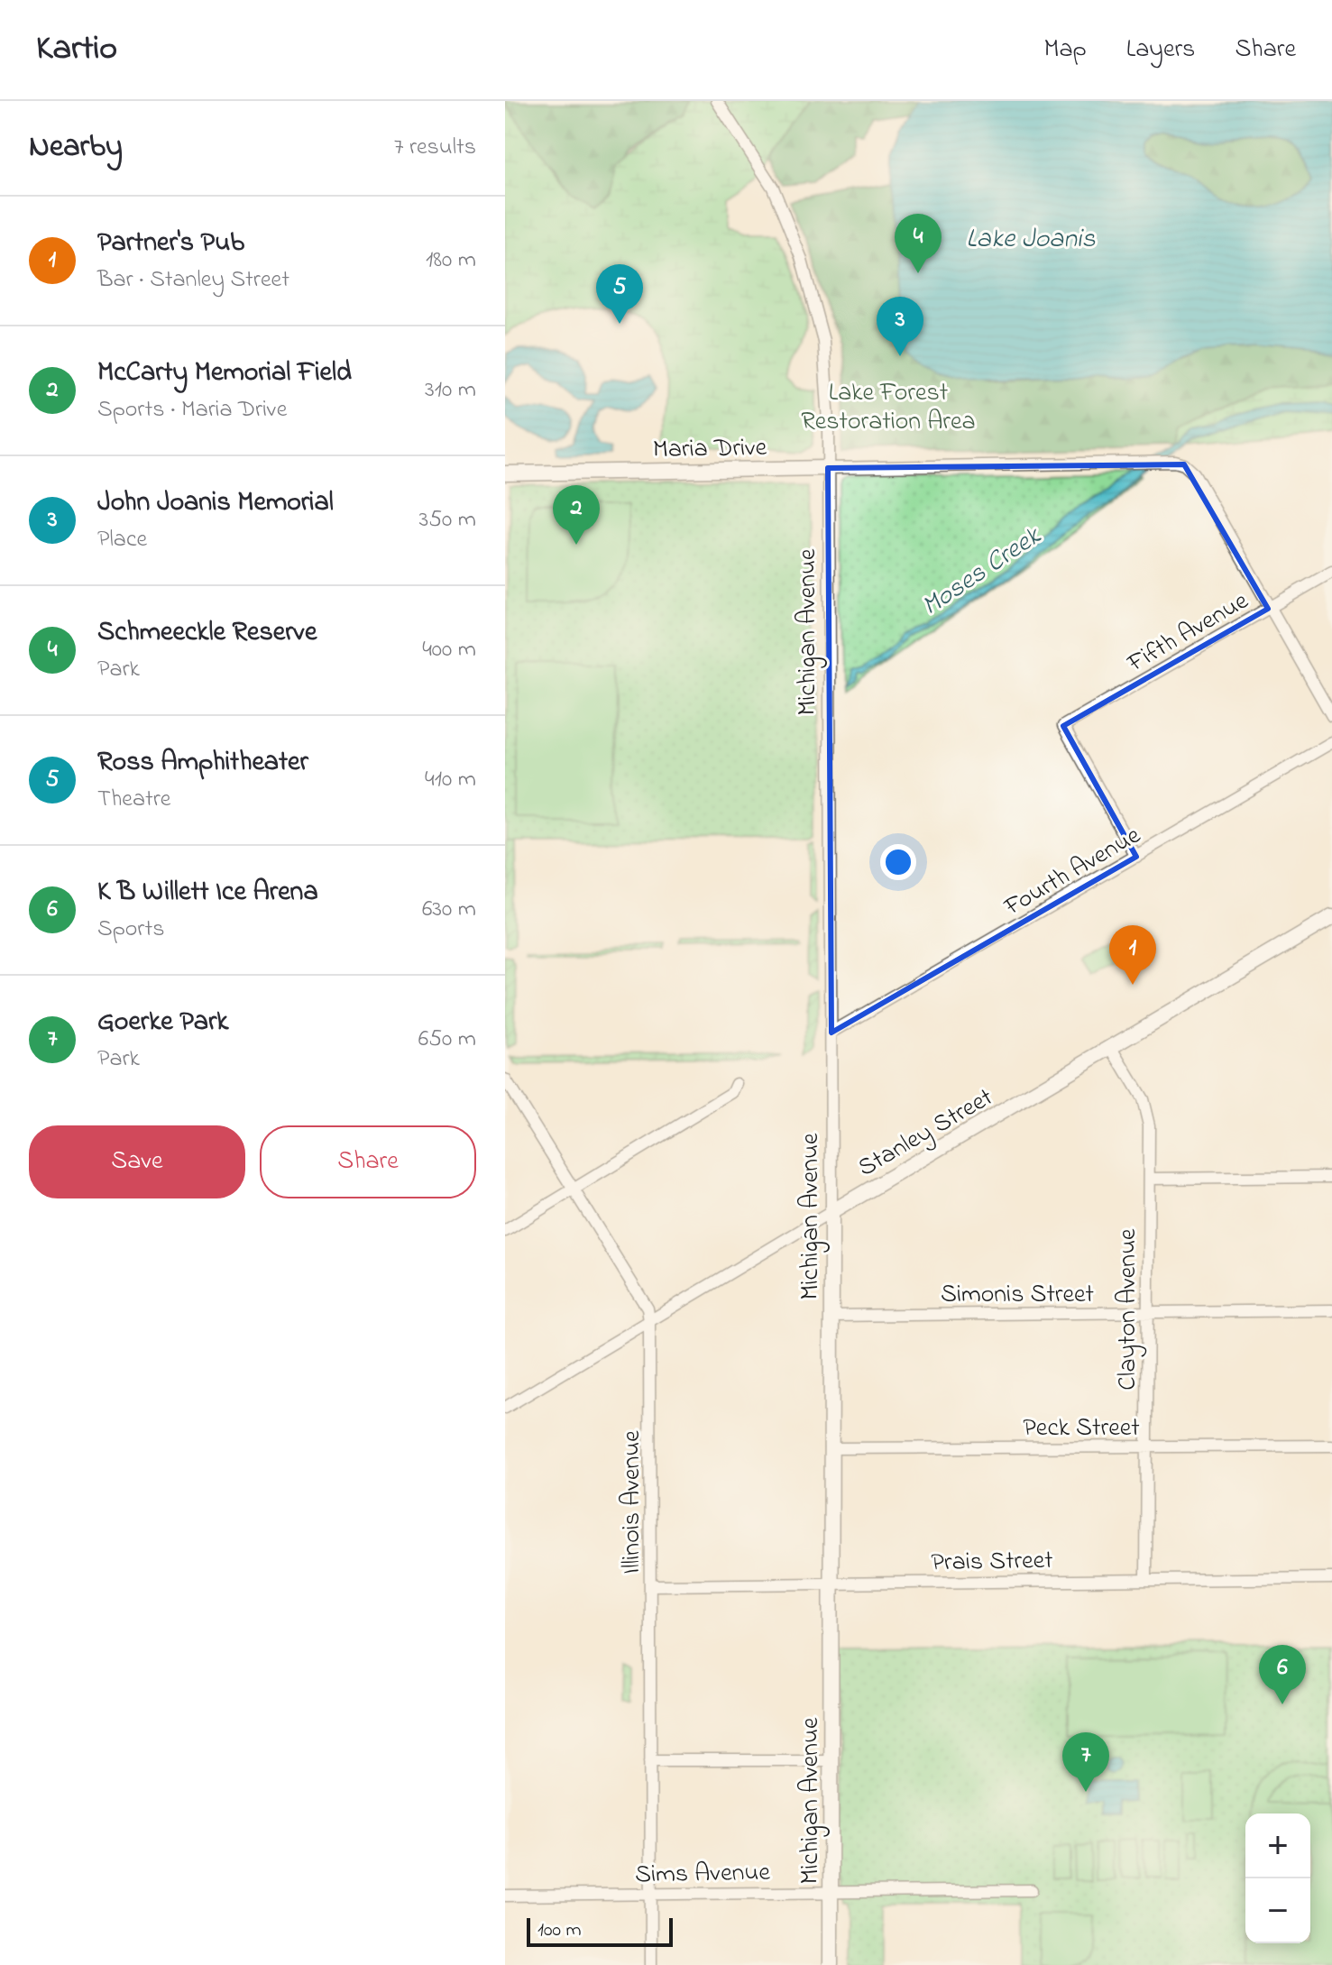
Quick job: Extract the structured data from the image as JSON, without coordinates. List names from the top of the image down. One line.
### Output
{"streets":{"street":["Maria Drive","Fifth Avenue","Michigan Avenue","Fourth Avenue","Stanley Street","Simonis Street","Clayton Avenue","Peck Street","Illinois Avenue","Prais Street","Sims Avenue"]},"crossings":[["Maria Drive","Fifth Avenue"],["Maria Drive","Michigan Avenue"],["Fifth Avenue","Fourth Avenue"],["Michigan Avenue","Fourth Avenue"],["Michigan Avenue","Stanley Street"],["Michigan Avenue","Simonis Street"],["Michigan Avenue","Peck Street"],["Michigan Avenue","Prais Street"],["Michigan Avenue","Sims Avenue"],["Stanley Street","Clayton Avenue"],["Stanley Street","Illinois Avenue"],["Simonis Street","Clayton Avenue"],["Clayton Avenue","Peck Street"],["Clayton Avenue","Prais Street"],["Illinois Avenue","Prais Street"],["Illinois Avenue","Sims Avenue"]],"water":["Lake Joanis","Moses Creek"],"parks":["Lake Forest Restoration Area"],"scale_bar":"100 m","page":{"header":"Kartio","nav":["Map","Layers","Share"],"heading":["Nearby","7 results"],"list":[{"mark":"1","name":"Partner's Pub","note":"Bar · Stanley Street","value":"180 m"},{"mark":"2","name":"McCarty Memorial Field","note":"Sports · Maria Drive","value":"310 m"},{"mark":"3","name":"John Joanis Memorial","note":"Place","value":"350 m"},{"mark":"4","name":"Schmeeckle Reserve","note":"Park","value":"400 m"},{"mark":"5","name":"Ross Amphitheater","note":"Theatre","value":"410 m"},{"mark":"6","name":"K B Willett Ice Arena","note":"Sports","value":"630 m"},{"mark":"7","name":"Goerke Park","note":"Park","value":"650 m"}],"pins":["4","5","3","2","1","6","7"],"buttons":["Save","Share"],"map_buttons":["+","−"],"scale":"100 m"}}
